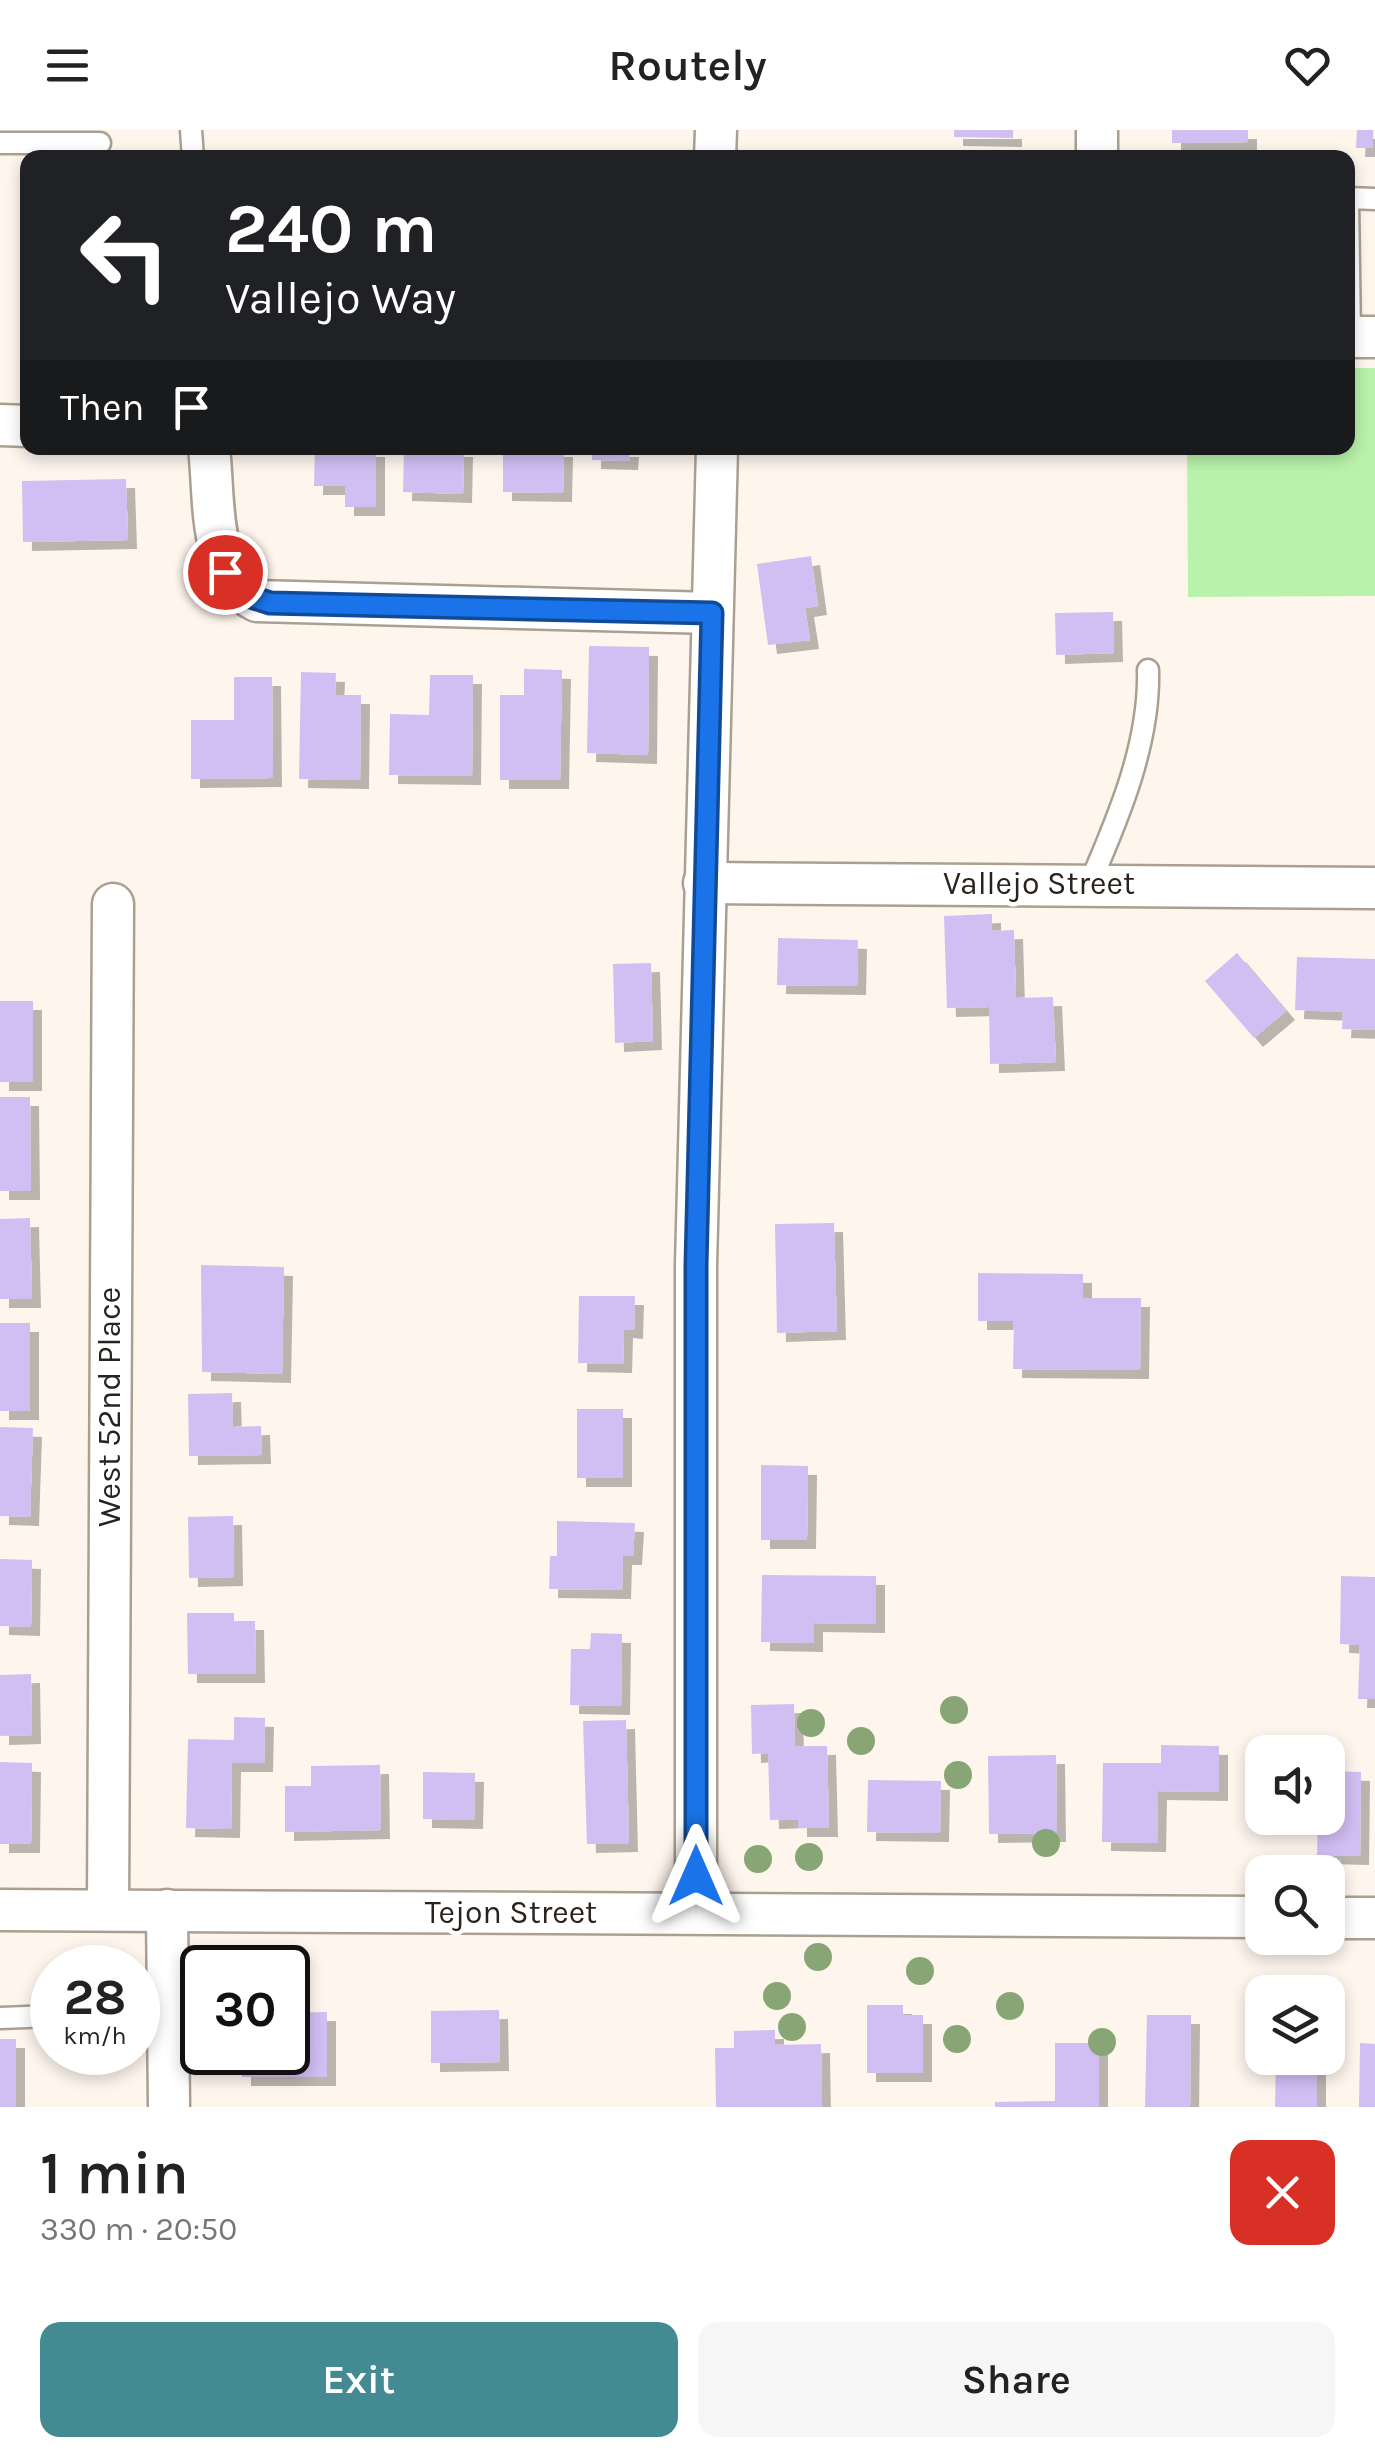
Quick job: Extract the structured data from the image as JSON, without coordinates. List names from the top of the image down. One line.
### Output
{"streets":{"street":["Vallejo Street","West 52nd Place","Tejon Street"]},"crossings":[["West 52nd Place","Tejon Street"]],"page":{"header":"Routely","turn":["240 m","Vallejo Way"],"then":"Then","speed":"28 km/h","limit":"30","heading":["1 min","330 m · 20:50"],"buttons":["Exit","Share"]}}
